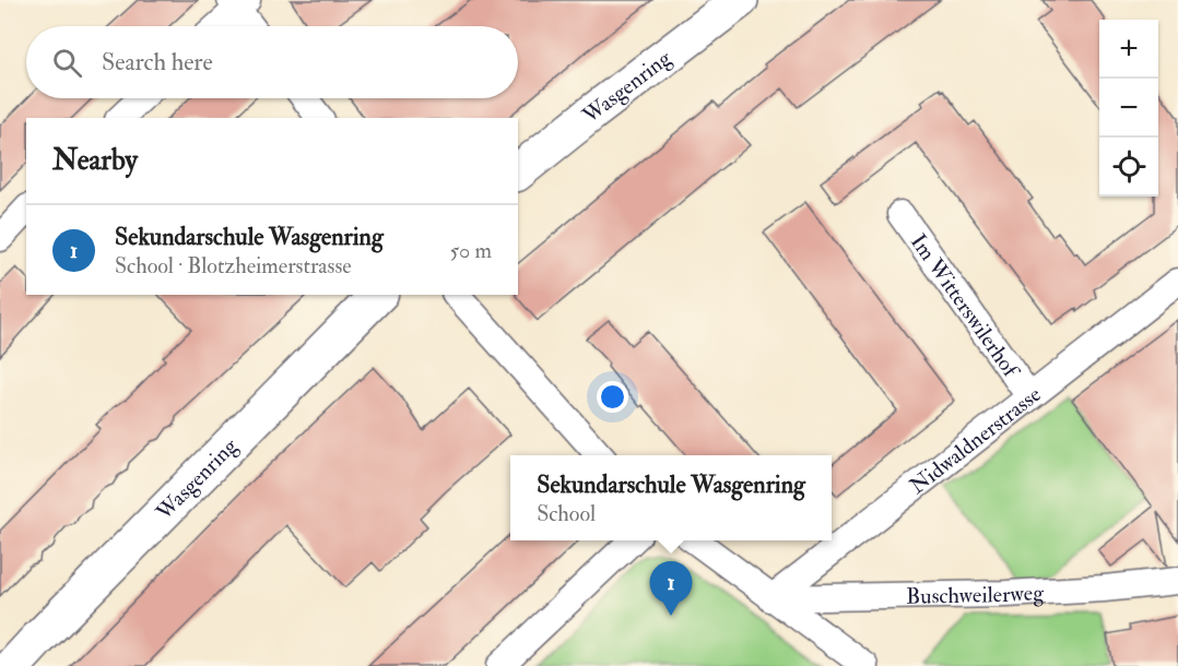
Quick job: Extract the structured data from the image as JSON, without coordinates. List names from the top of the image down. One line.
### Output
{"streets":{"main road":["Wasgenring"],"street":["Im Witterswilerhof","Nidwaldnerstrasse","Buschweilerweg"]},"crossings":[["Im Witterswilerhof","Nidwaldnerstrasse"],["Nidwaldnerstrasse","Buschweilerweg"]],"page":{"map_buttons":["+","−"],"search":"Search here","heading":"Nearby","list":[{"mark":"1","name":"Sekundarschule Wasgenring","note":"School · Blotzheimerstrasse","value":"50 m"}],"popup":["Sekundarschule Wasgenring","School"],"pins":"1"}}
